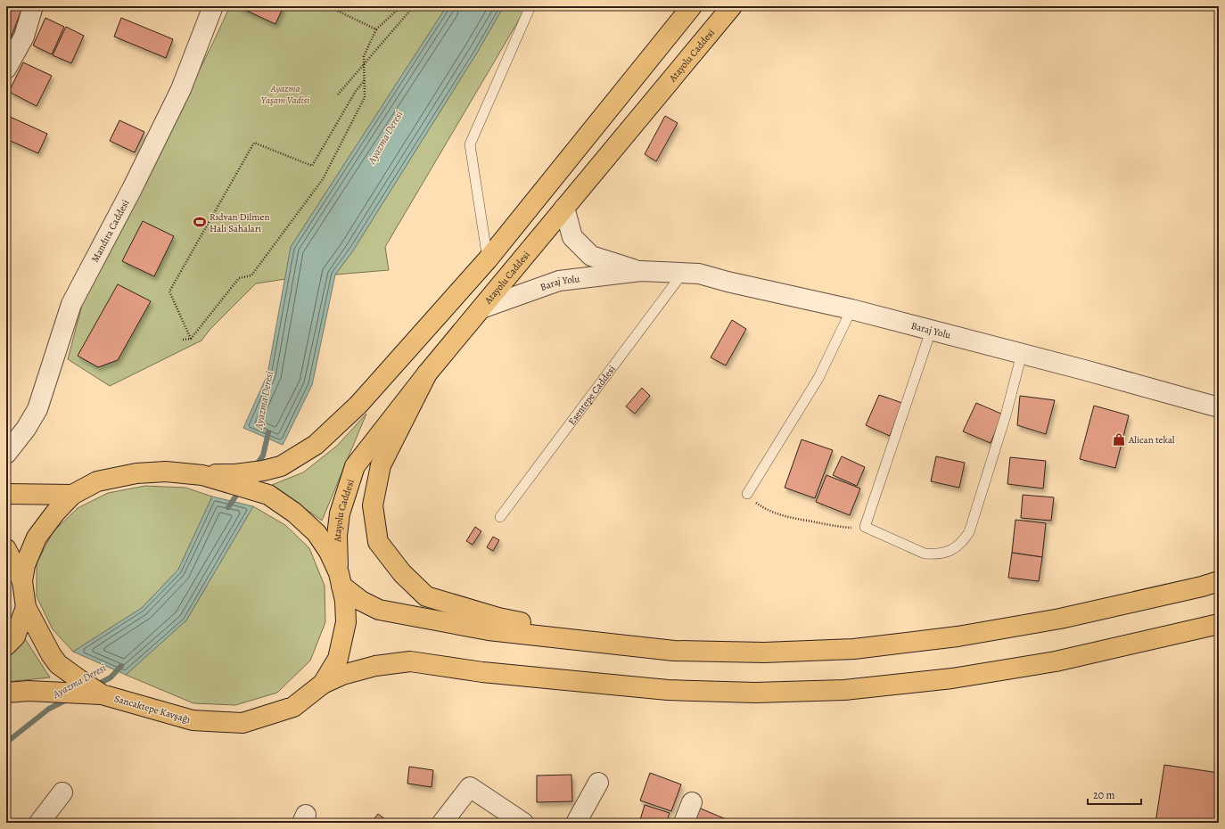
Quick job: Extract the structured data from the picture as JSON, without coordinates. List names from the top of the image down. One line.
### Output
{"streets":{"main road":["Atayolu Caddesi","Sancaktepe Kavşağı"],"street":["Mandıra Caddesi","Baraj Yolu"],"lane":["Esentepe Caddesi"]},"crossings":[["Atayolu Caddesi","Baraj Yolu"],["Atayolu Caddesi","Sancaktepe Kavşağı"],["Baraj Yolu","Esentepe Caddesi"]],"water":["Ayazma Deresi"],"parks":["Ayazma Yaşam Vadisi"],"places":{"sports":["Rıdvan Dilmen Halı Sahaları"],"shop":["Alican tekal"]},"scale_bar":"20 m"}
